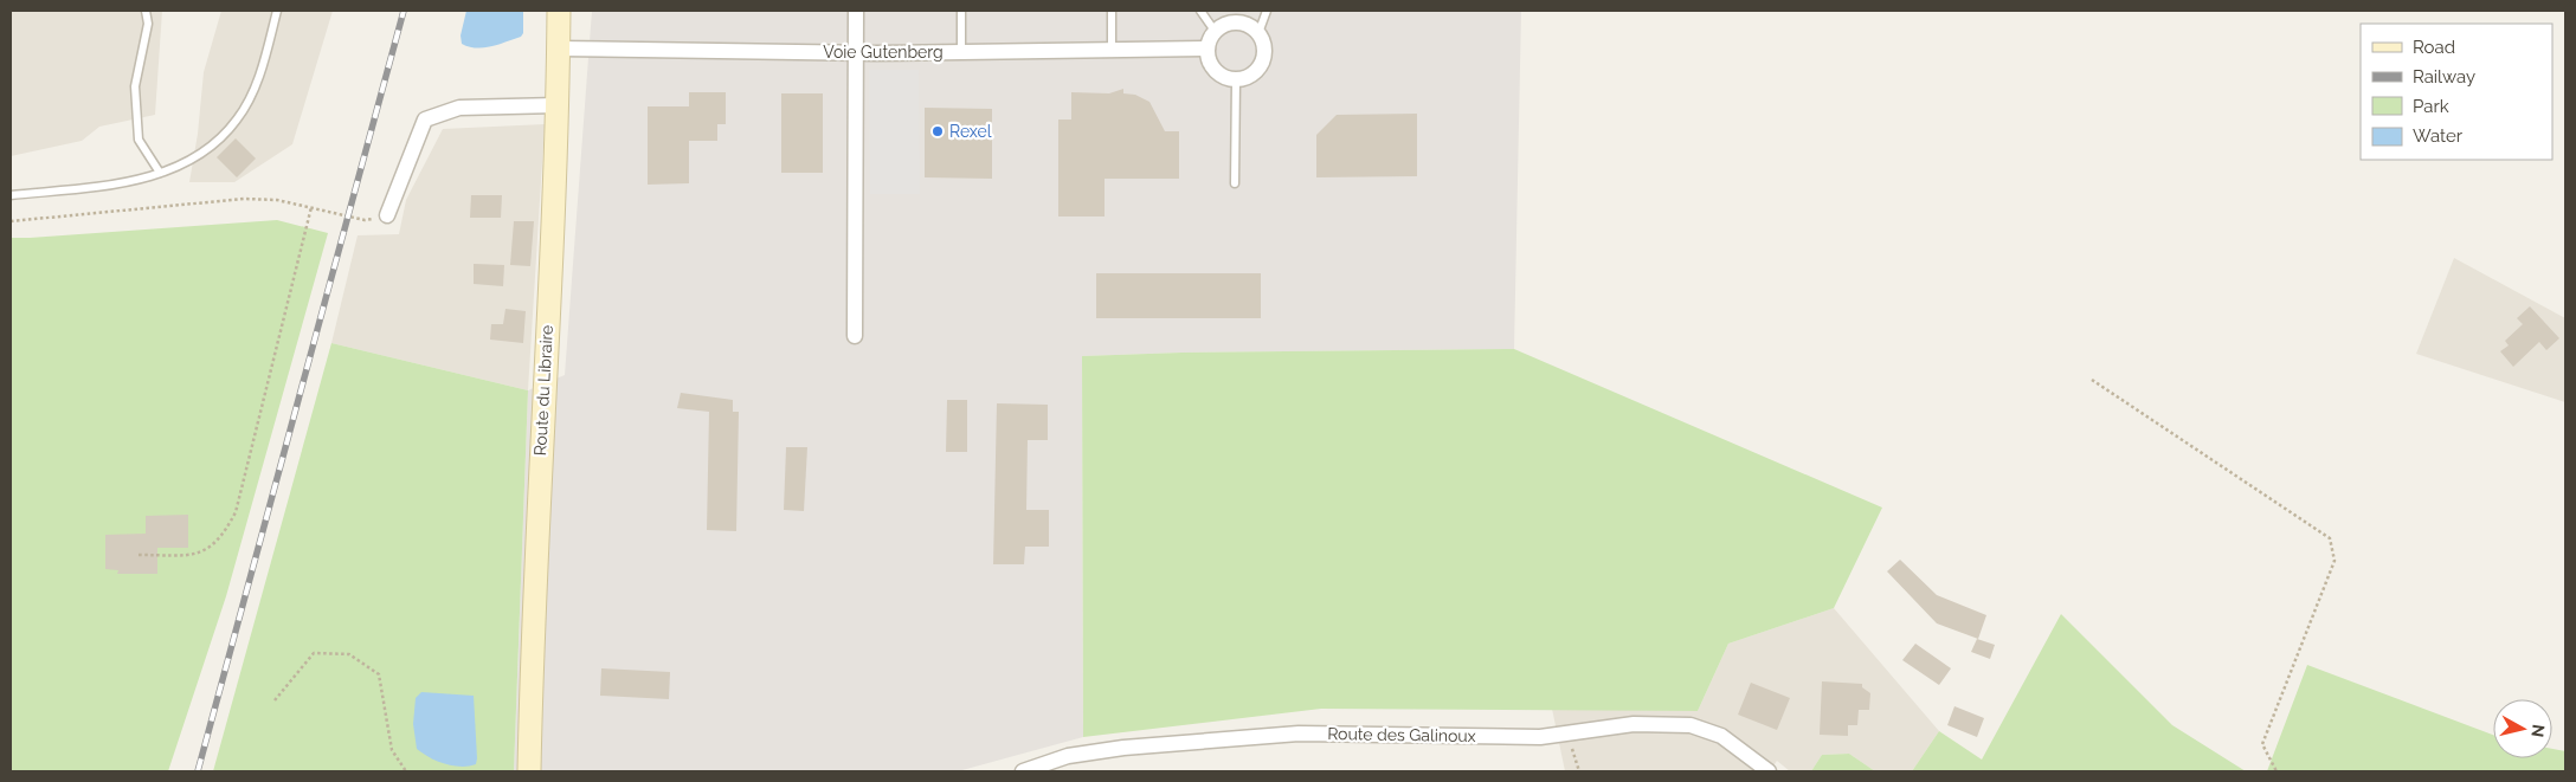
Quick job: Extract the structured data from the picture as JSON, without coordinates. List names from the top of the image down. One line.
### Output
{"streets":{"main road":["Route du Libraire"],"street":["Voie Gutenberg","Route des Galinoux"]},"crossings":[["Voie Gutenberg","Route du Libraire"]],"places":["Rexel"],"legend":["Road","Railway","Park","Water"],"north":"right"}
